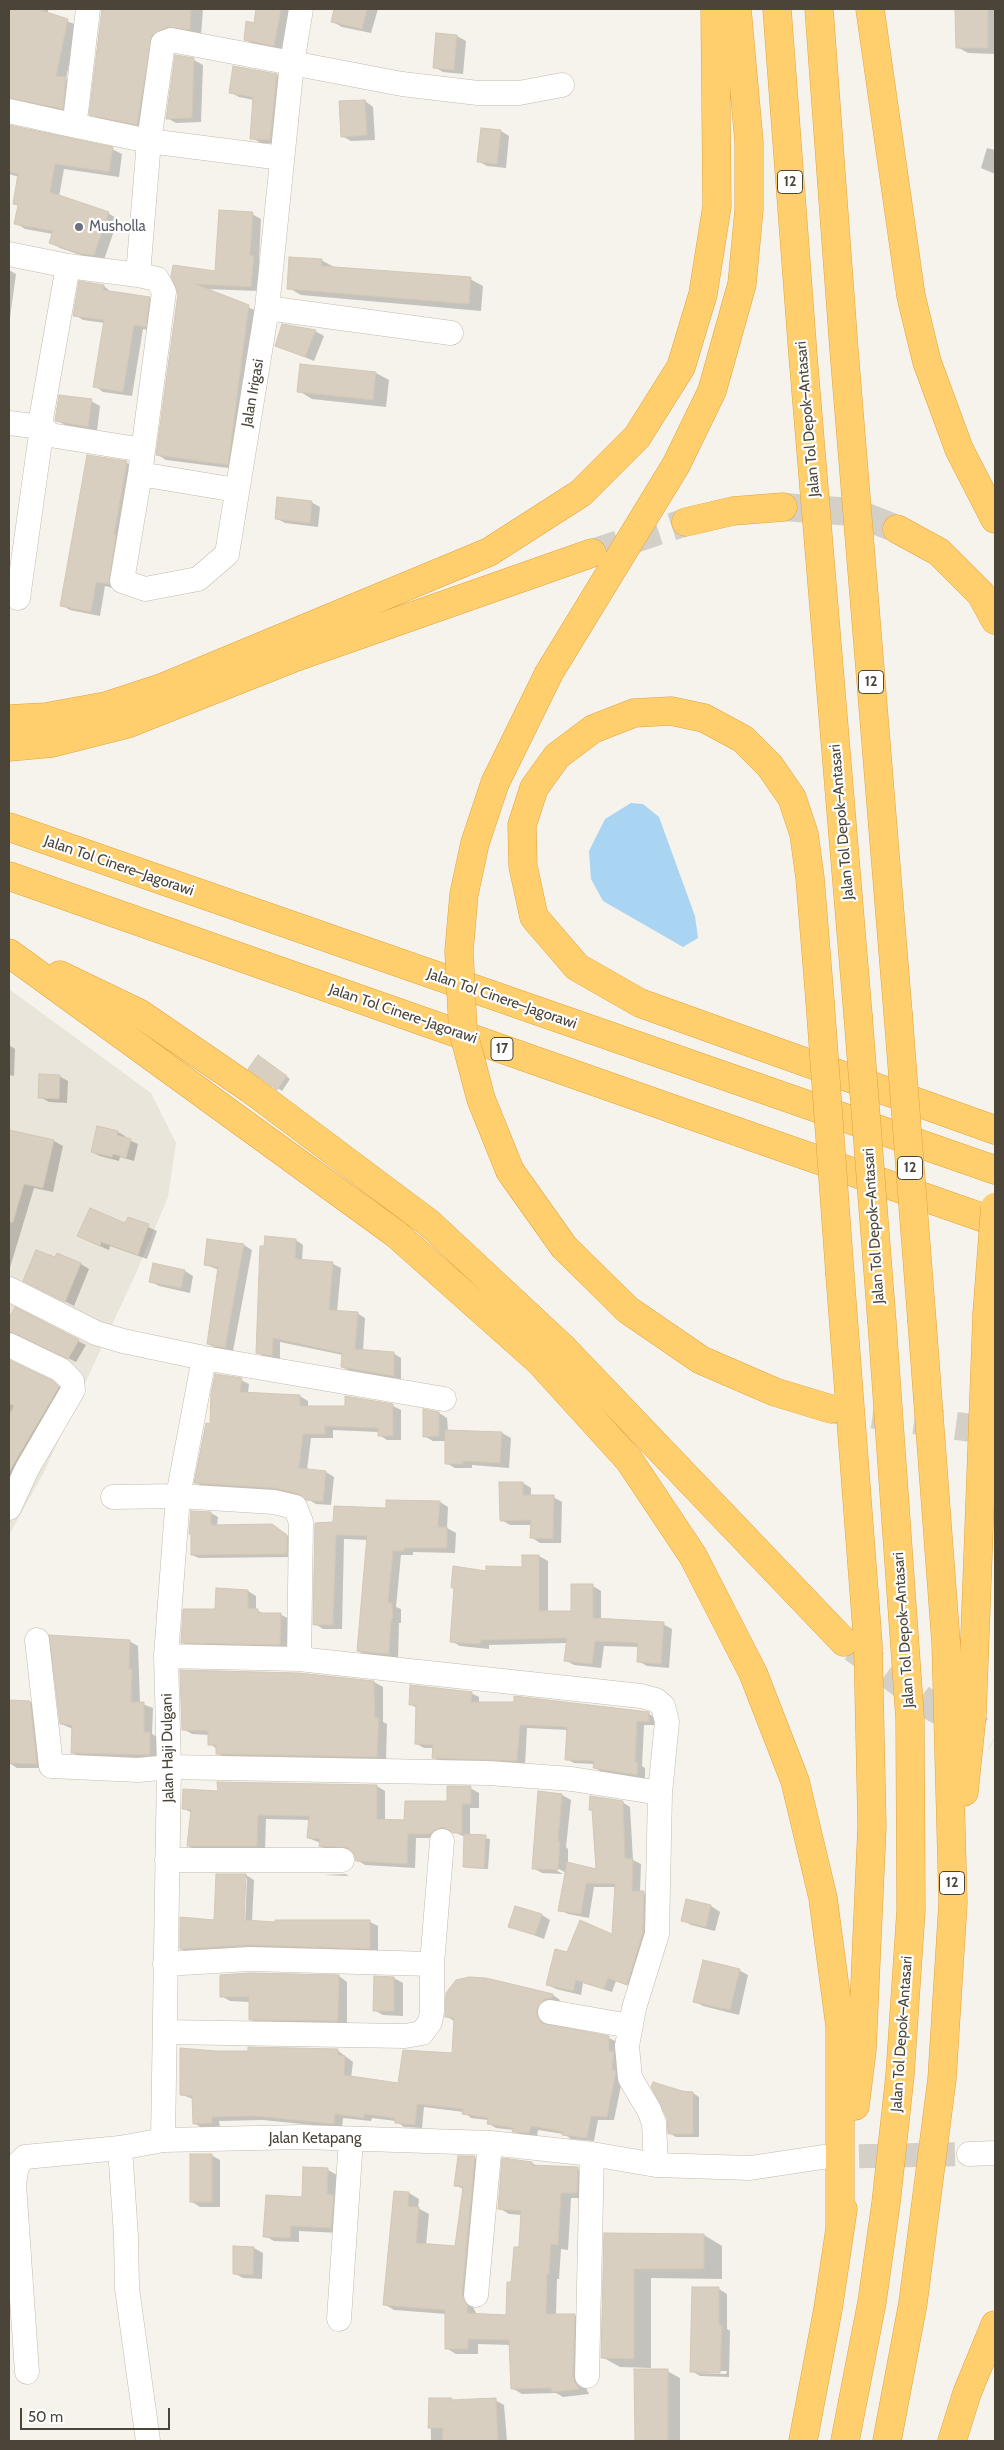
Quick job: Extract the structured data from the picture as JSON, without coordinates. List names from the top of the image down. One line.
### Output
{"streets":{"highway":["12","Jalan Tol Depok–Antasari","Jalan Tol Cinere–Jagorawi","Jalan Tol Cinere-Jagorawi","17"],"street":["Jalan Irigasi","Jalan Haji Dulgani","Jalan Ketapang"]},"crossings":[["Jalan Haji Dulgani","Jalan Ketapang"]],"places":["Musholla"],"scale_bar":"50 m"}
